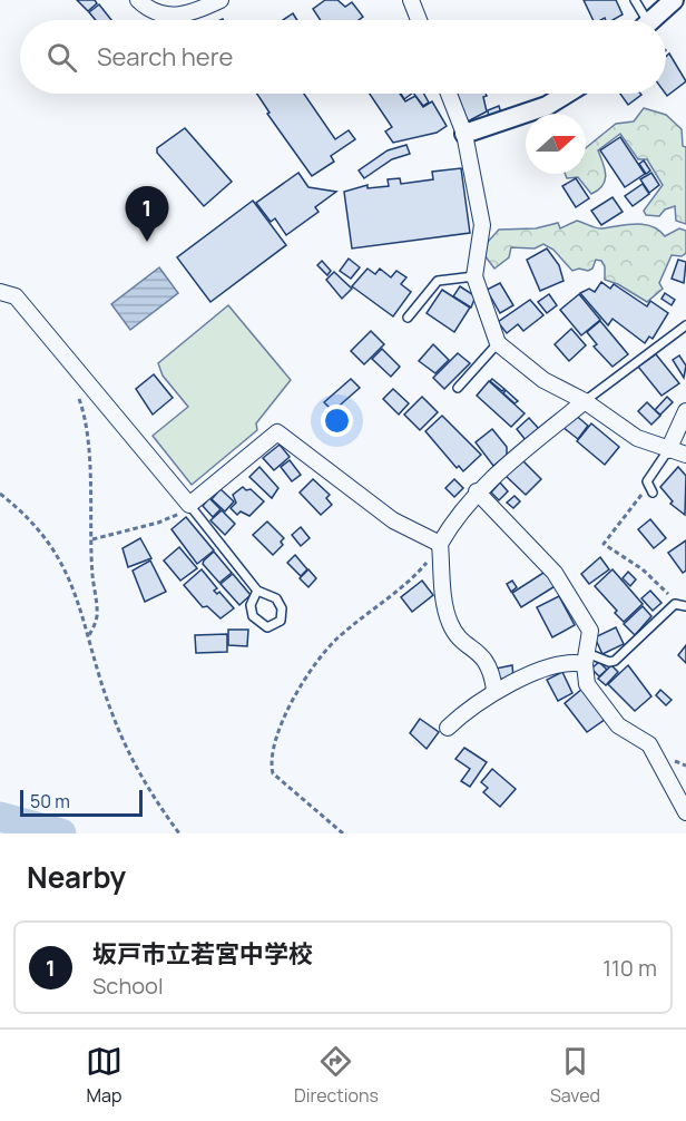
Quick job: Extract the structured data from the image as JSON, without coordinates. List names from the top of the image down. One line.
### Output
{"scale_bar":"50 m","north":"right","page":{"search":"Search here","pins":"1","scale":"50 m","heading":"Nearby","list":[{"mark":"1","name":"坂戸市立若宮中学校","note":"School","value":"110 m"}],"nav":["Map","Directions","Saved"]}}
